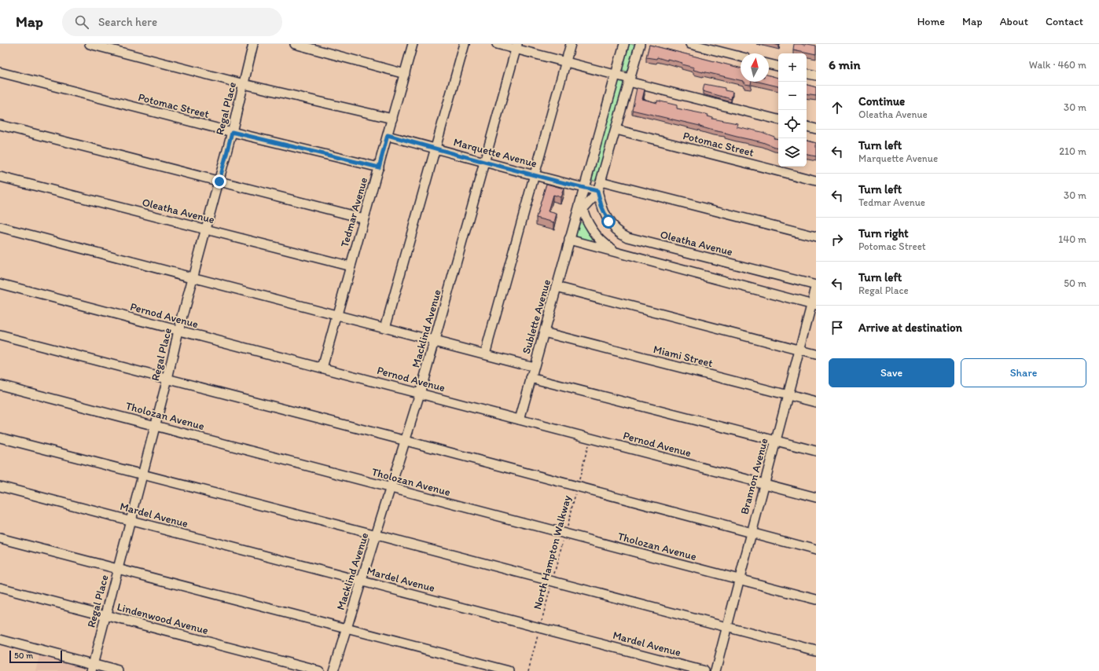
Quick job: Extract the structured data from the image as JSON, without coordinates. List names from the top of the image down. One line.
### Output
{"streets":{"street":["Potomac Street","Regal Place","Marquette Avenue","Oleatha Avenue","Tedmar Avenue","Pernod Avenue","Sublette Avenue","Macklind Avenue","Miami Street","Tholozan Avenue","Brannon Avenue","Mardel Avenue","Lindenwood Avenue"],"path":["North Hampton Walkway"]},"crossings":[["Potomac Street","Regal Place"],["Potomac Street","Tedmar Avenue"],["Potomac Street","Sublette Avenue"],["Regal Place","Oleatha Avenue"],["Regal Place","Pernod Avenue"],["Regal Place","Tholozan Avenue"],["Regal Place","Mardel Avenue"],["Regal Place","Lindenwood Avenue"],["Marquette Avenue","Oleatha Avenue"],["Marquette Avenue","Tedmar Avenue"],["Marquette Avenue","Sublette Avenue"],["Marquette Avenue","Macklind Avenue"],["Oleatha Avenue","Tedmar Avenue"],["Oleatha Avenue","Sublette Avenue"],["Oleatha Avenue","Brannon Avenue"],["Tedmar Avenue","Pernod Avenue"],["Pernod Avenue","Sublette Avenue"],["Pernod Avenue","Macklind Avenue"],["Pernod Avenue","Brannon Avenue"],["Pernod Avenue","North Hampton Walkway"],["Sublette Avenue","Miami Street"],["Macklind Avenue","Tholozan Avenue"],["Macklind Avenue","Mardel Avenue"],["Miami Street","Brannon Avenue"],["Tholozan Avenue","Brannon Avenue"],["Tholozan Avenue","North Hampton Walkway"],["Mardel Avenue","North Hampton Walkway"]],"scale_bar":"50 m","north":"top","page":{"header":"Map","search":"Search here","nav":["Home","Map","About","Contact"],"heading":["6 min","Walk · 460 m"],"map_buttons":["+","−"],"list":[["Continue","Oleatha Avenue","30 m"],["Turn left","Marquette Avenue","210 m"],["Turn left","Tedmar Avenue","30 m"],["Turn right","Potomac Street","140 m"],["Turn left","Regal Place","50 m"],"Arrive at destination"],"buttons":["Save","Share"],"scale":"50 m"}}
